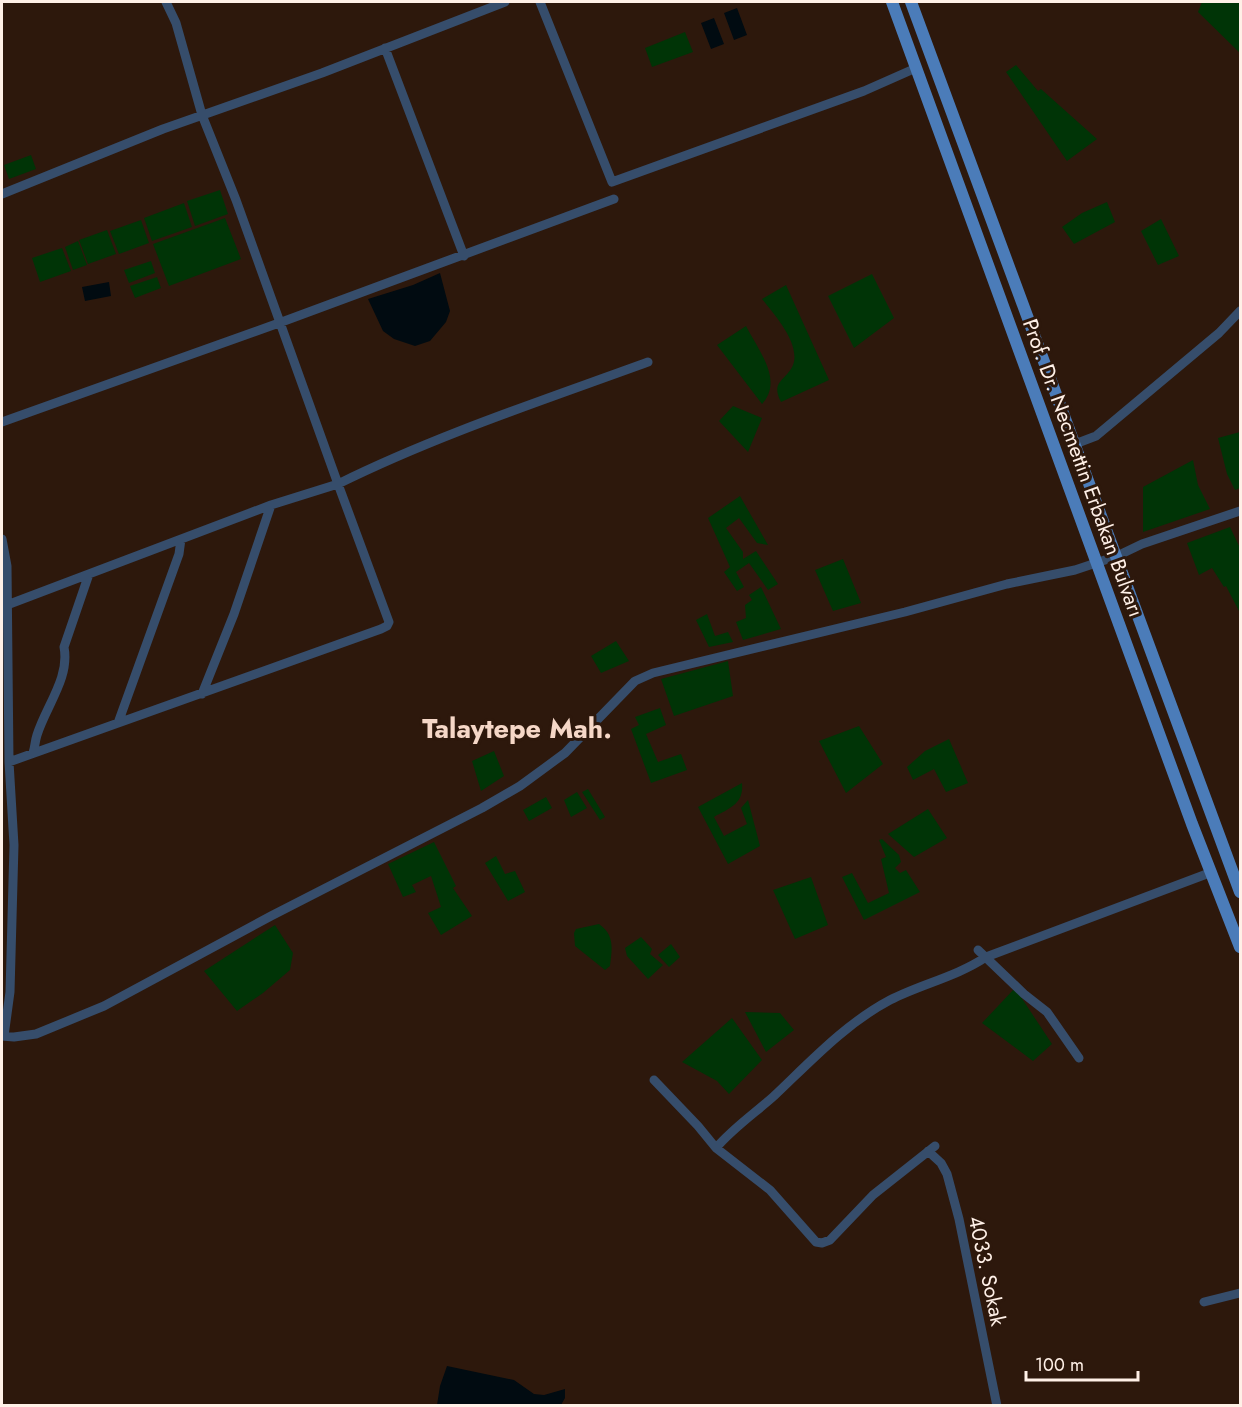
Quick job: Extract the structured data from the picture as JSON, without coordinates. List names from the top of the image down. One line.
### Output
{"streets":{"main road":["Prof. Dr. Necmettin Erbakan Bulvarı"],"street":["4033. Sokak"]},"districts":["Talaytepe Mah."],"scale_bar":"100 m"}
